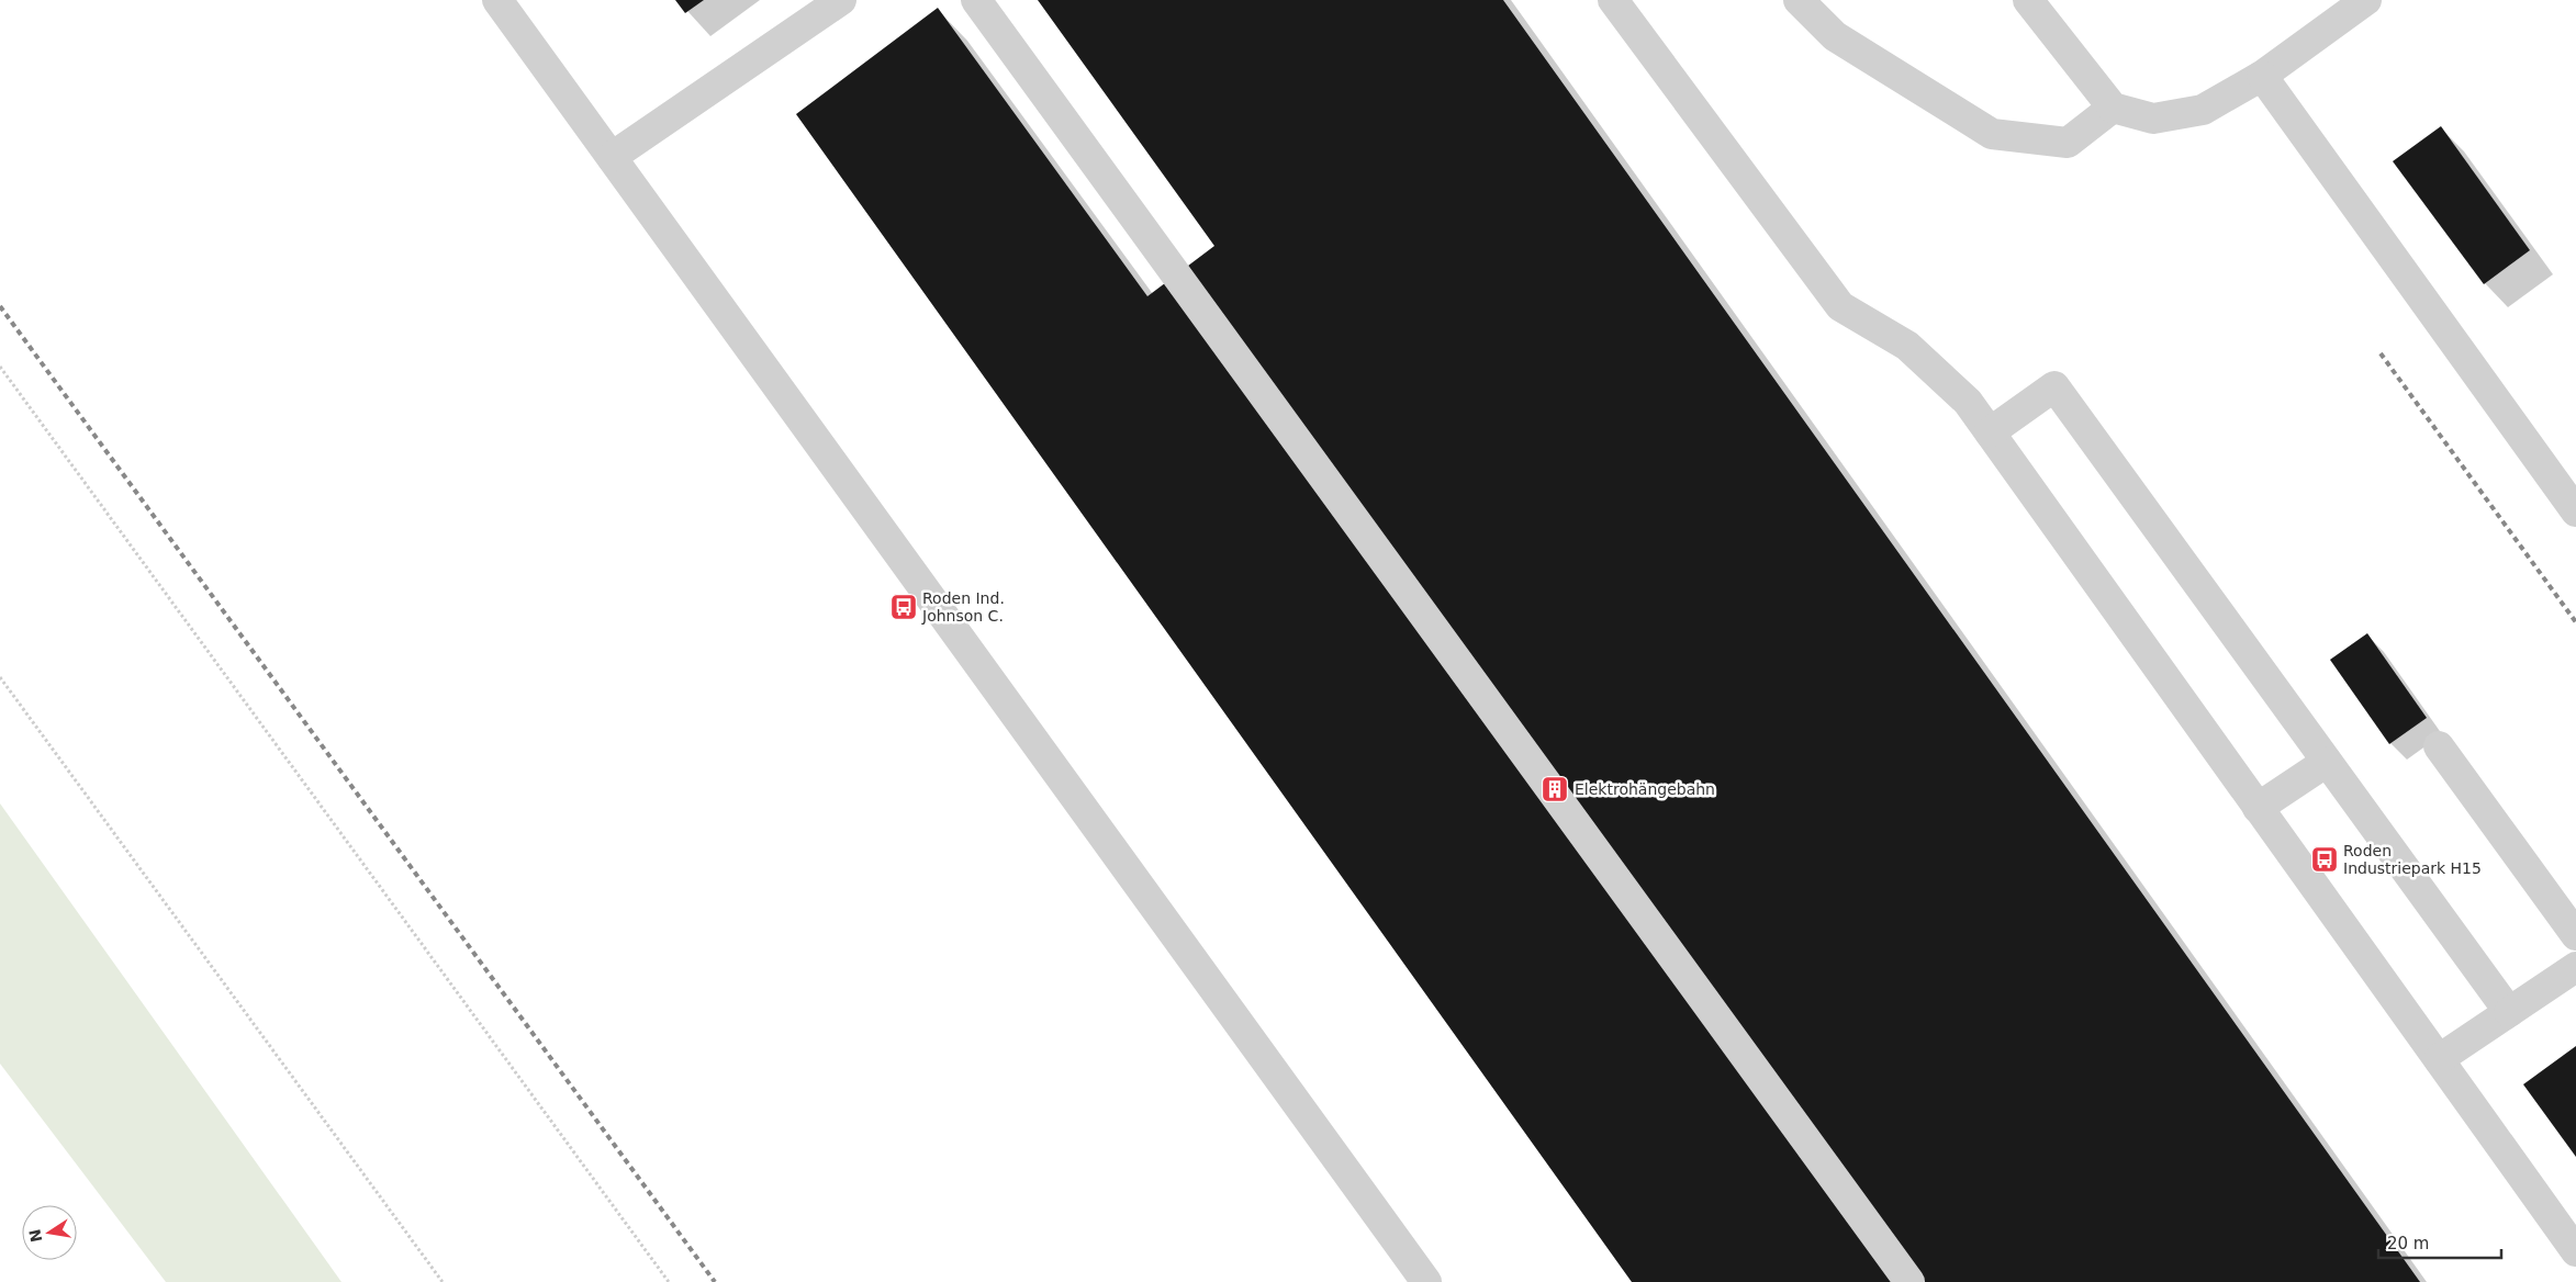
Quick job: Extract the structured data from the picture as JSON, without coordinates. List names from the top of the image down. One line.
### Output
{"places":{"bus stop":["Roden Ind. Johnson C.","Roden Industriepark H15"],"building":["Elektrohängebahn"]},"scale_bar":"20 m","north":"left"}
